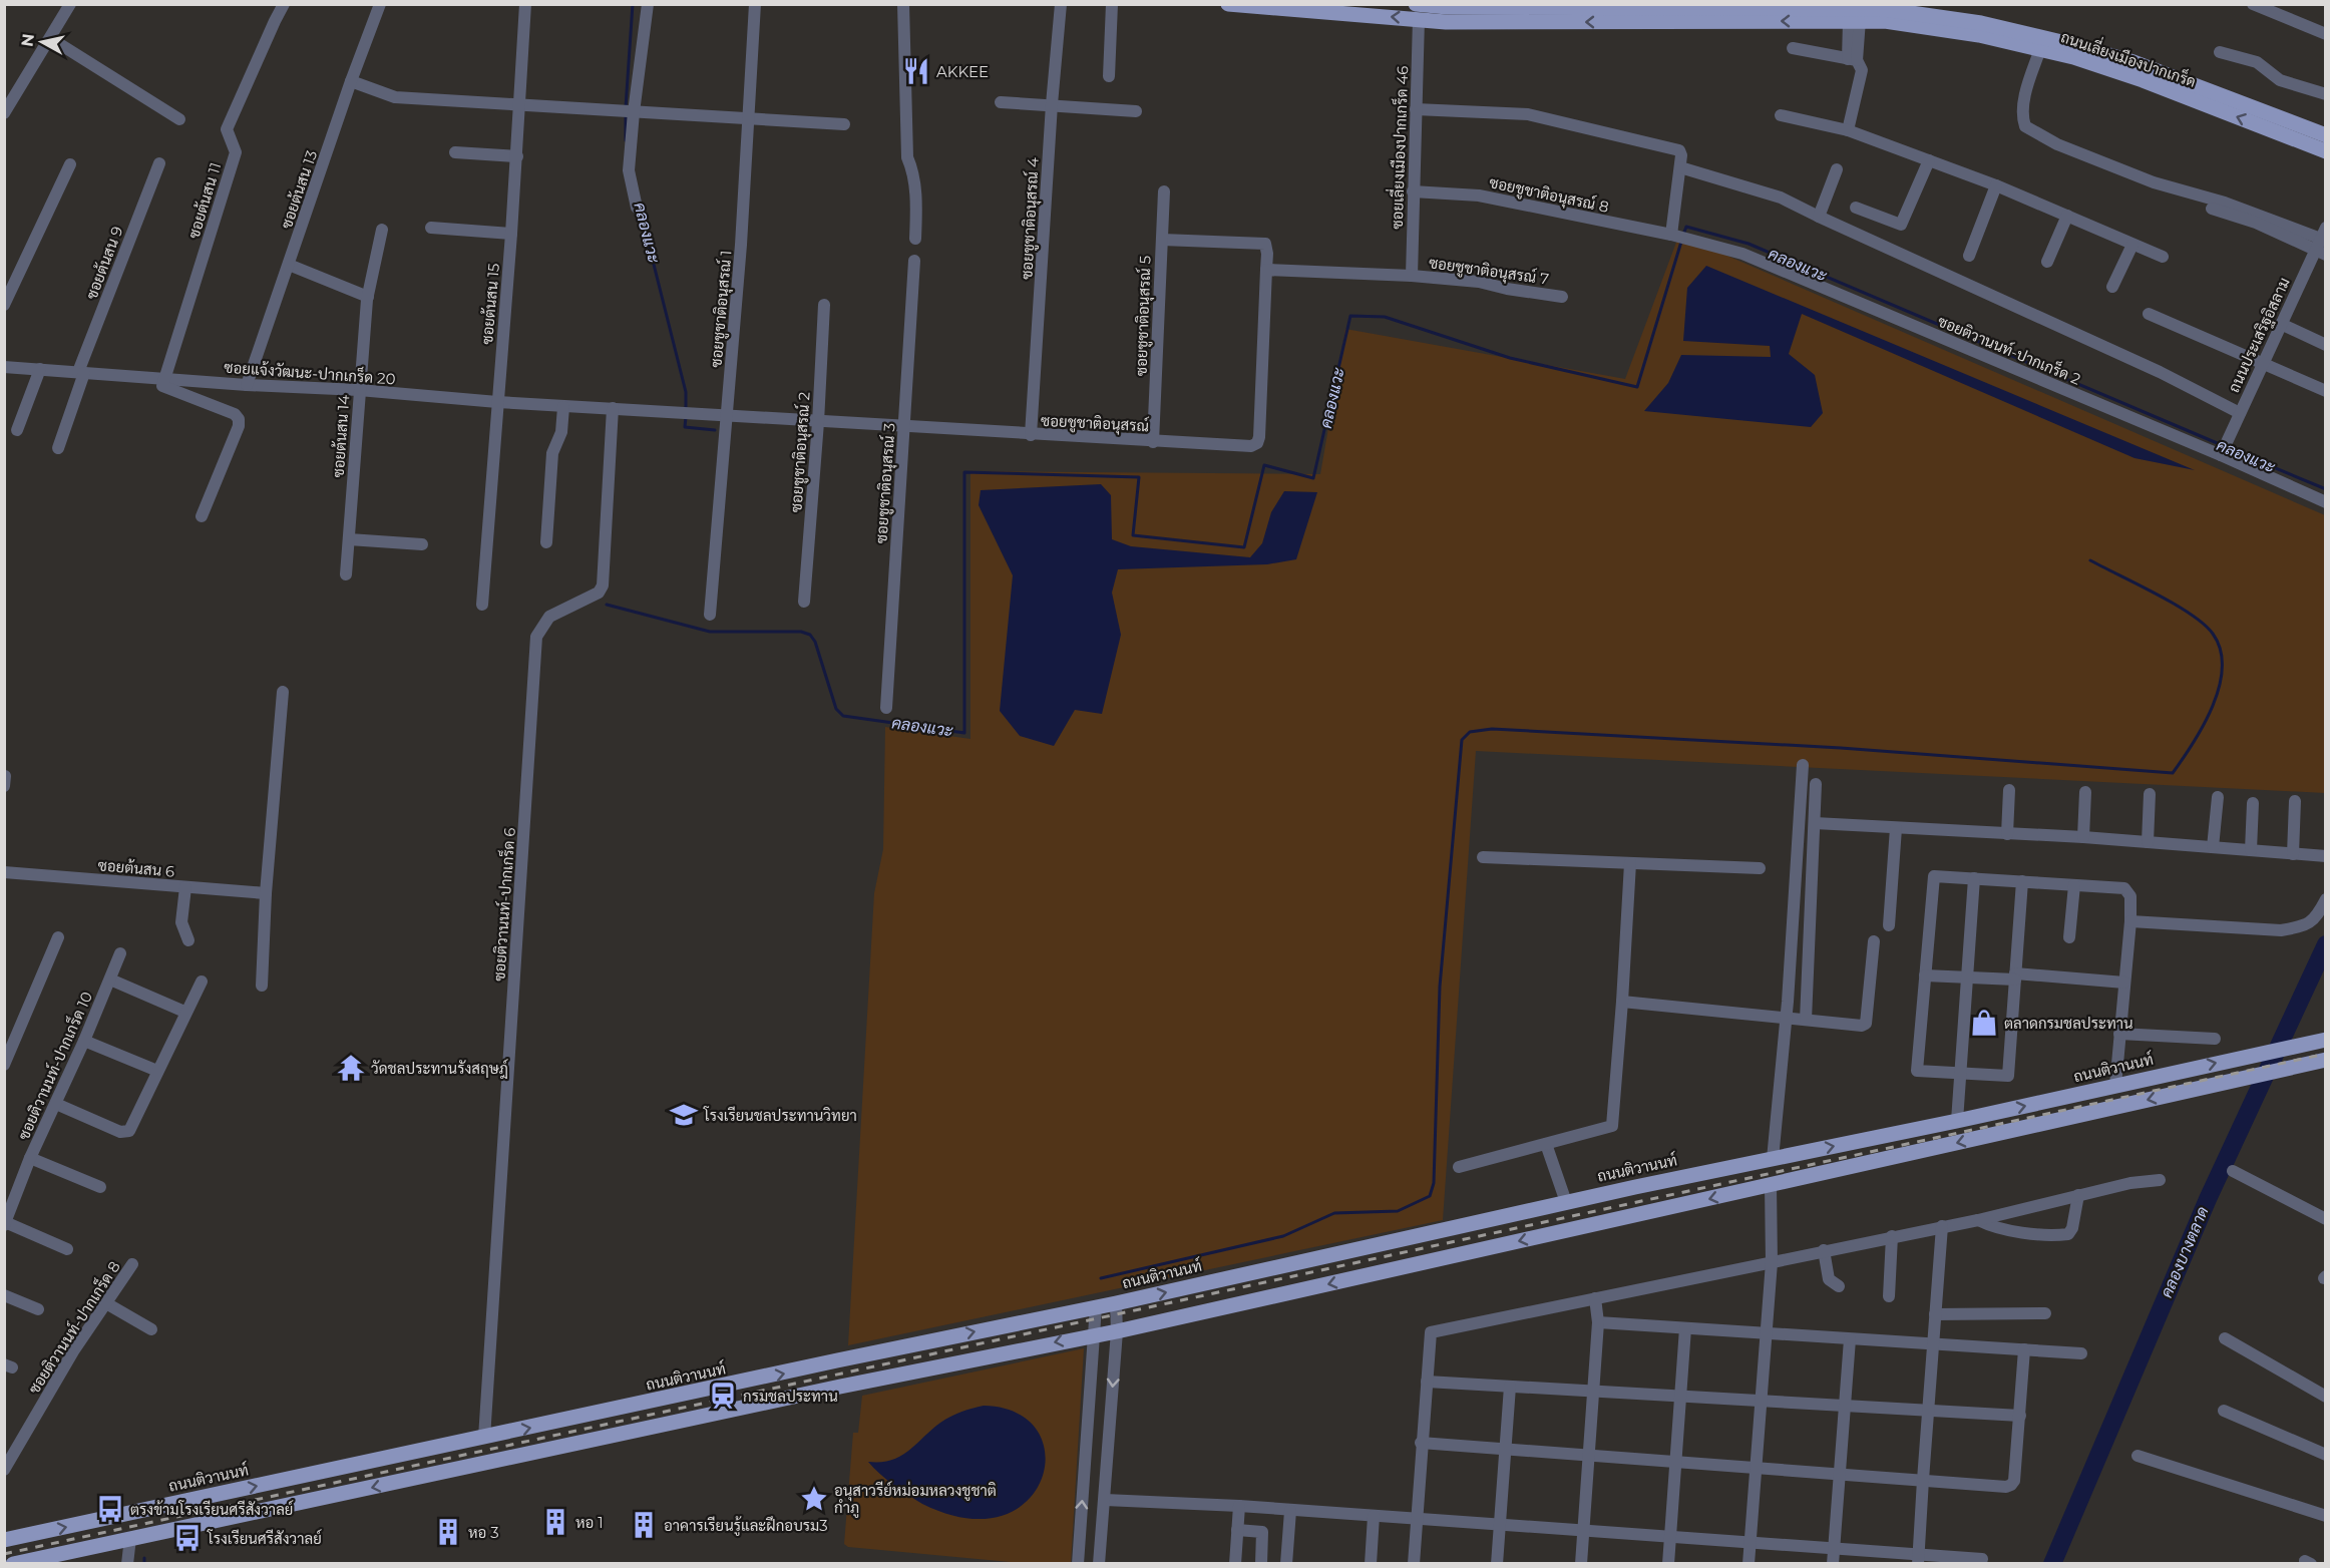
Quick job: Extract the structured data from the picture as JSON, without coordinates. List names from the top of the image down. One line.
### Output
{"streets":{"main road":["ถนนเลี่ยงเมืองปากเกร็ด","ถนนติวานนท์"],"street":["ซอยเลี่ยงเมืองปากเกร็ด 46","ซอยต้นสน 13","ซอยชูชาติอนุสรณ์ 8","ซอยต้นสน 11","ซอยชูชาติอนุสรณ์ 4","ซอยต้นสน 9","ซอยชูชาติอนุสรณ์ 7","ซอยต้นสน 15","ซอยชูชาติอนุสรณ์ 1","ซอยชูชาติอนุสรณ์ 5","ถนนประเสริฐอิสลาม","ซอยติวานนท์-ปากเกร็ด 2","ซอยแจ้งวัฒนะ-ปากเกร็ด 20","ซอยชูชาติอนุสรณ์","ซอยต้นสน 14","ซอยชูชาติอนุสรณ์ 2","ซอยชูชาติอนุสรณ์ 3","ซอยต้นสน 6","ซอยติวานนท์-ปากเกร็ด 6","ซอยติวานนท์-ปากเกร็ด 10","ซอยติวานนท์-ปากเกร็ด 8"]},"crossings":[["ถนนเลี่ยงเมืองปากเกร็ด","ซอยเลี่ยงเมืองปากเกร็ด 46"],["ซอยเลี่ยงเมืองปากเกร็ด 46","ซอยชูชาติอนุสรณ์ 8"],["ซอยเลี่ยงเมืองปากเกร็ด 46","ซอยชูชาติอนุสรณ์ 7"],["ซอยต้นสน 13","ซอยแจ้งวัฒนะ-ปากเกร็ด 20"],["ซอยชูชาติอนุสรณ์ 8","ซอยติวานนท์-ปากเกร็ด 2"],["ซอยต้นสน 11","ซอยแจ้งวัฒนะ-ปากเกร็ด 20"],["ซอยชูชาติอนุสรณ์ 4","ซอยชูชาติอนุสรณ์"],["ซอยต้นสน 9","ซอยแจ้งวัฒนะ-ปากเกร็ด 20"],["ซอยต้นสน 15","ซอยแจ้งวัฒนะ-ปากเกร็ด 20"],["ซอยชูชาติอนุสรณ์ 1","ซอยชูชาติอนุสรณ์"],["ซอยชูชาติอนุสรณ์ 5","ซอยชูชาติอนุสรณ์"],["ถนนประเสริฐอิสลาม","ซอยติวานนท์-ปากเกร็ด 2"],["ซอยแจ้งวัฒนะ-ปากเกร็ด 20","ซอยชูชาติอนุสรณ์"],["ซอยแจ้งวัฒนะ-ปากเกร็ด 20","ซอยต้นสน 14"],["ซอยแจ้งวัฒนะ-ปากเกร็ด 20","ซอยติวานนท์-ปากเกร็ด 6"],["ซอยชูชาติอนุสรณ์","ซอยชูชาติอนุสรณ์ 2"],["ซอยชูชาติอนุสรณ์","ซอยชูชาติอนุสรณ์ 3"],["ซอยชูชาติอนุสรณ์","ซอยติวานนท์-ปากเกร็ด 6"],["ซอยติวานนท์-ปากเกร็ด 6","ถนนติวานนท์"]],"water":["คลองแวะ","คลองบางตลาด"],"places":{"restaurant":["AKKEE"],"shop":["ตลาดกรมชลประทาน"],"temple":["วัดชลประทานรังสฤษฎ์"],"school or university":["โรงเรียนชลประทานวิทยา"],"station":["กรมชลประทาน"],"place":["อนุสาวรีย์หม่อมหลวงชูชาติ กำภู"],"bus stop":["ตรงข้ามโรงเรียนศรีสังวาลย์","โรงเรียนศรีสังวาลย์"],"building":["หอ 1","อาคารเรียนรู้และฝึกอบรม3","หอ 3"]},"north":"left"}
